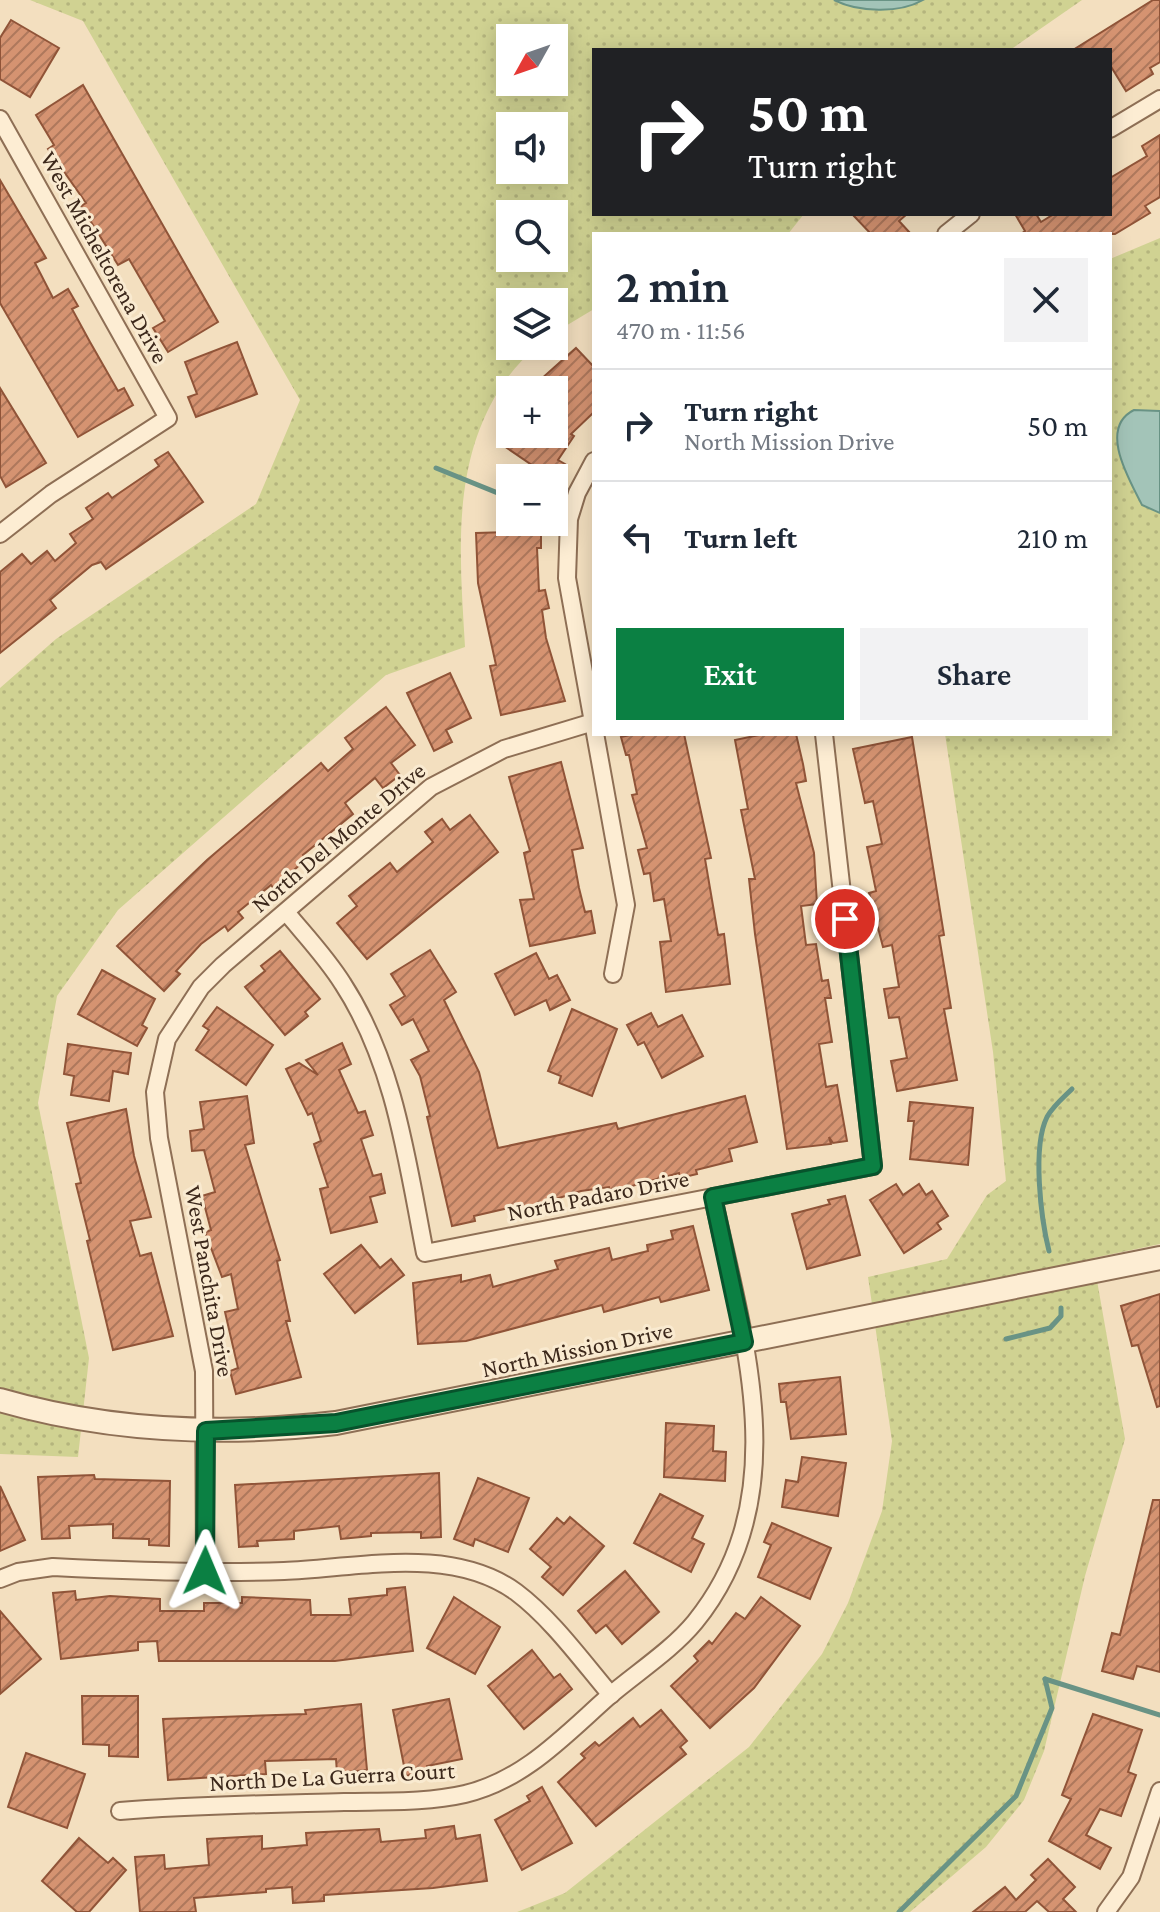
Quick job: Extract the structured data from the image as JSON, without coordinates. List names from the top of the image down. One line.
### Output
{"streets":{"street":["West Micheltorena Drive","North Del Monte Drive","North Padaro Drive","West Panchita Drive","North Mission Drive","North De La Guerra Court"]},"crossings":[["North Del Monte Drive","North Padaro Drive"],["North Del Monte Drive","West Panchita Drive"],["North Padaro Drive","North De La Guerra Court"],["West Panchita Drive","North Mission Drive"],["North Mission Drive","North De La Guerra Court"]],"north":"bottom left","page":{"map_buttons":["+","−"],"turn":["50 m","Turn right"],"heading":["2 min","470 m · 11:56"],"list":[{"name":"Turn right","note":"North Mission Drive","value":"50 m"},{"name":"Turn left","value":"210 m"}],"buttons":["Exit","Share"]}}
